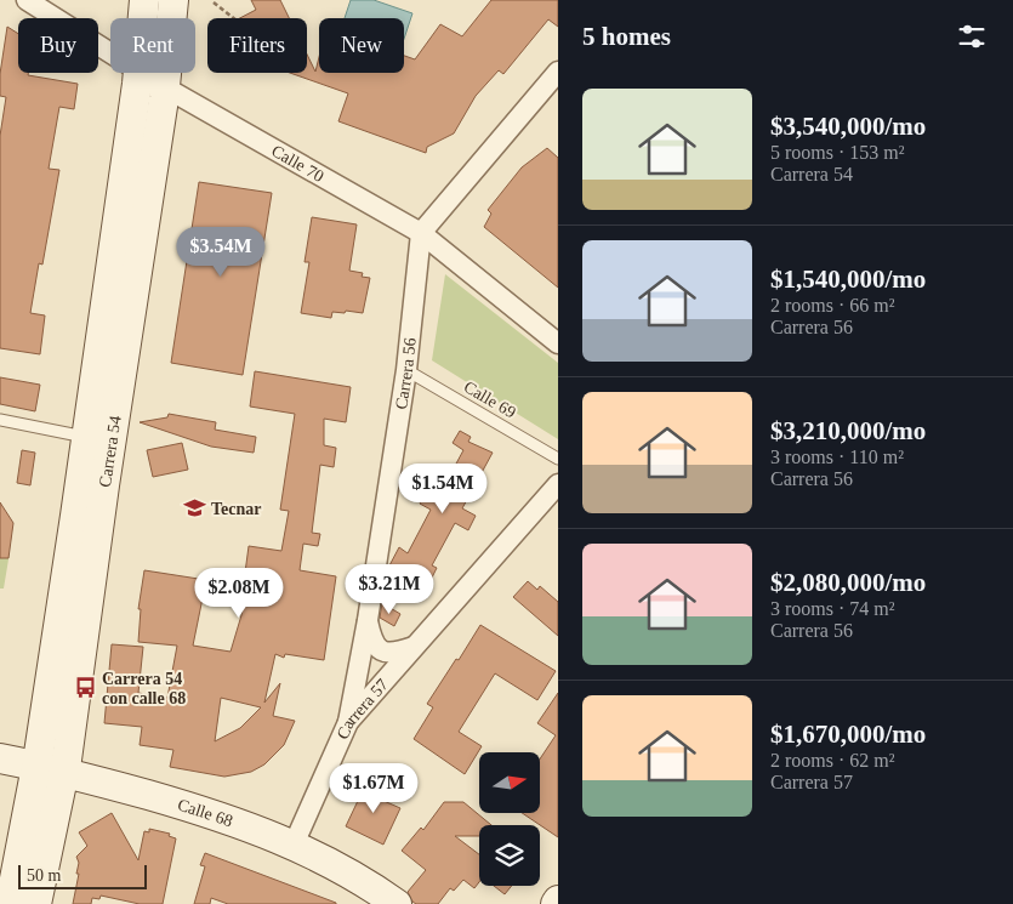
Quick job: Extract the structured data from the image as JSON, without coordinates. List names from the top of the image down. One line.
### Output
{"streets":{"main road":["Carrera 54","Calle 68"],"street":["Calle 70","Carrera 56","Carrera 57"],"lane":["Calle 69"]},"crossings":[["Calle 70","Carrera 56"],["Calle 70","Carrera 54"],["Carrera 56","Calle 69"],["Carrera 56","Carrera 57"],["Carrera 54","Calle 68"],["Carrera 57","Calle 68"]],"places":{"school or university":["Tecnar"],"bus stop":["Carrera 54 con calle 68"]},"scale_bar":"50 m","north":"right","page":{"heading":"5 homes","chip":["Buy","Rent","Filters","New"],"list":[{"name":"$3,540,000/mo","note":"5 rooms · 153 m² · Carrera 54"},{"name":"$1,540,000/mo","note":"2 rooms · 66 m² · Carrera 56"},{"name":"$3,210,000/mo","note":"3 rooms · 110 m² · Carrera 56"},{"name":"$2,080,000/mo","note":"3 rooms · 74 m² · Carrera 56"},{"name":"$1,670,000/mo","note":"2 rooms · 62 m² · Carrera 57"}],"price":["$3.54M","$1.54M","$3.21M","$2.08M","$1.67M"],"scale":"50 m"}}
